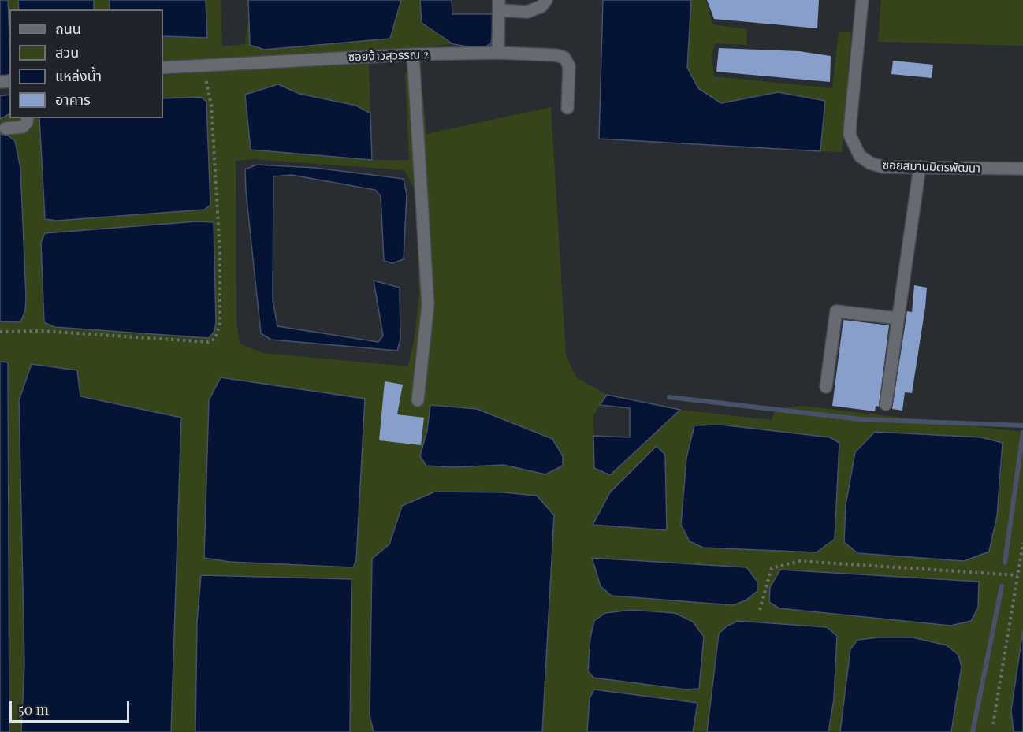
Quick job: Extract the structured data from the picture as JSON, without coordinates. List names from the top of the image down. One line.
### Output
{"streets":{"street":["ซอยง้าวสุวรรณ 2","ซอยสมานมิตรพัฒนา"]},"legend":["ถนน","สวน","แหล่งน้ำ","อาคาร"],"scale_bar":"50 m"}
